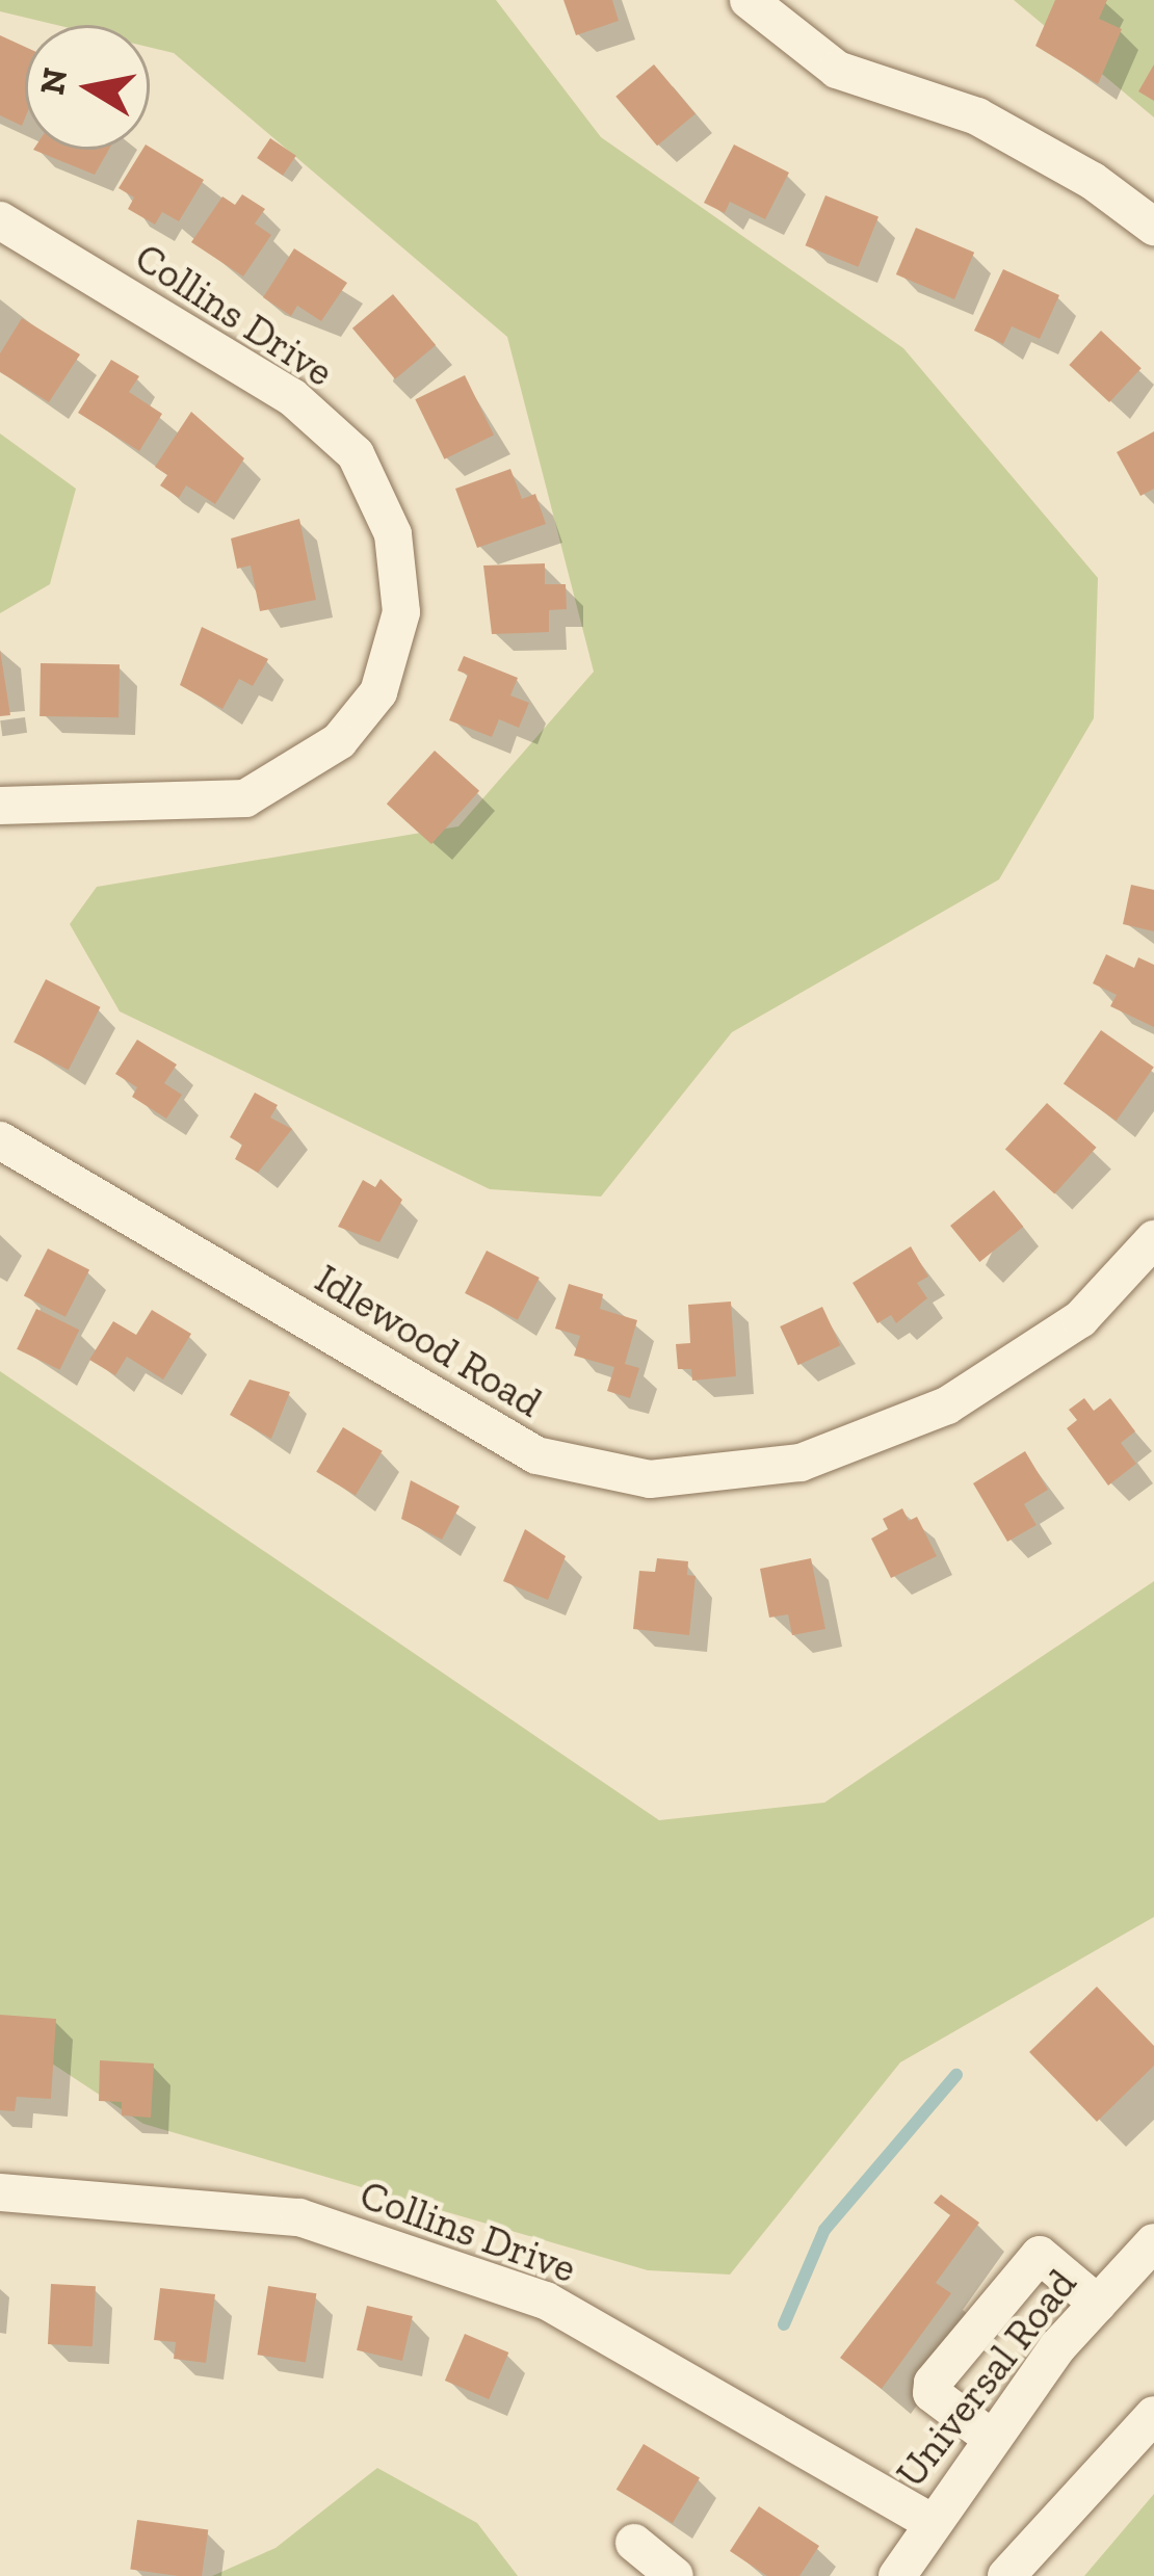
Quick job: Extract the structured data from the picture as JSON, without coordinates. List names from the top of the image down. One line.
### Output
{"streets":{"street":["Collins Drive","Idlewood Road","Universal Road"]},"crossings":[["Collins Drive","Universal Road"]],"north":"left"}
